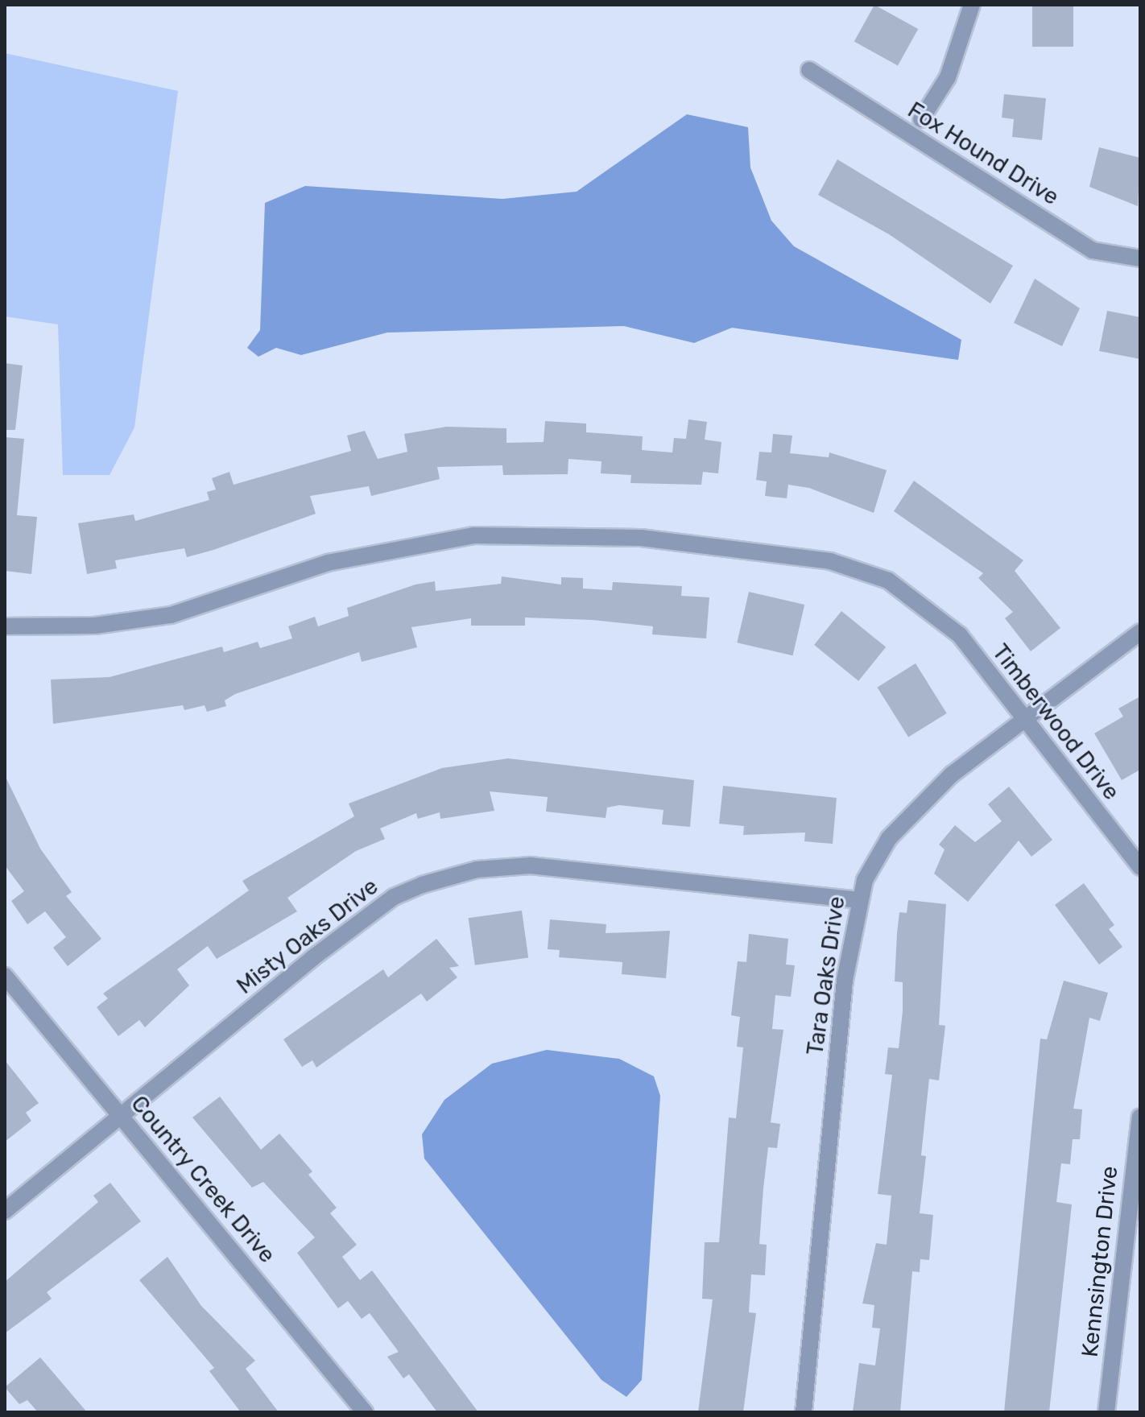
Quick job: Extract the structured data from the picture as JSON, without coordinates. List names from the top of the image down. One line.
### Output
{"streets":{"street":["Fox Hound Drive","Timberwood Drive","Misty Oaks Drive","Tara Oaks Drive","Country Creek Drive","Kennsington Drive"]},"crossings":[["Timberwood Drive","Tara Oaks Drive"],["Misty Oaks Drive","Tara Oaks Drive"],["Misty Oaks Drive","Country Creek Drive"]]}
